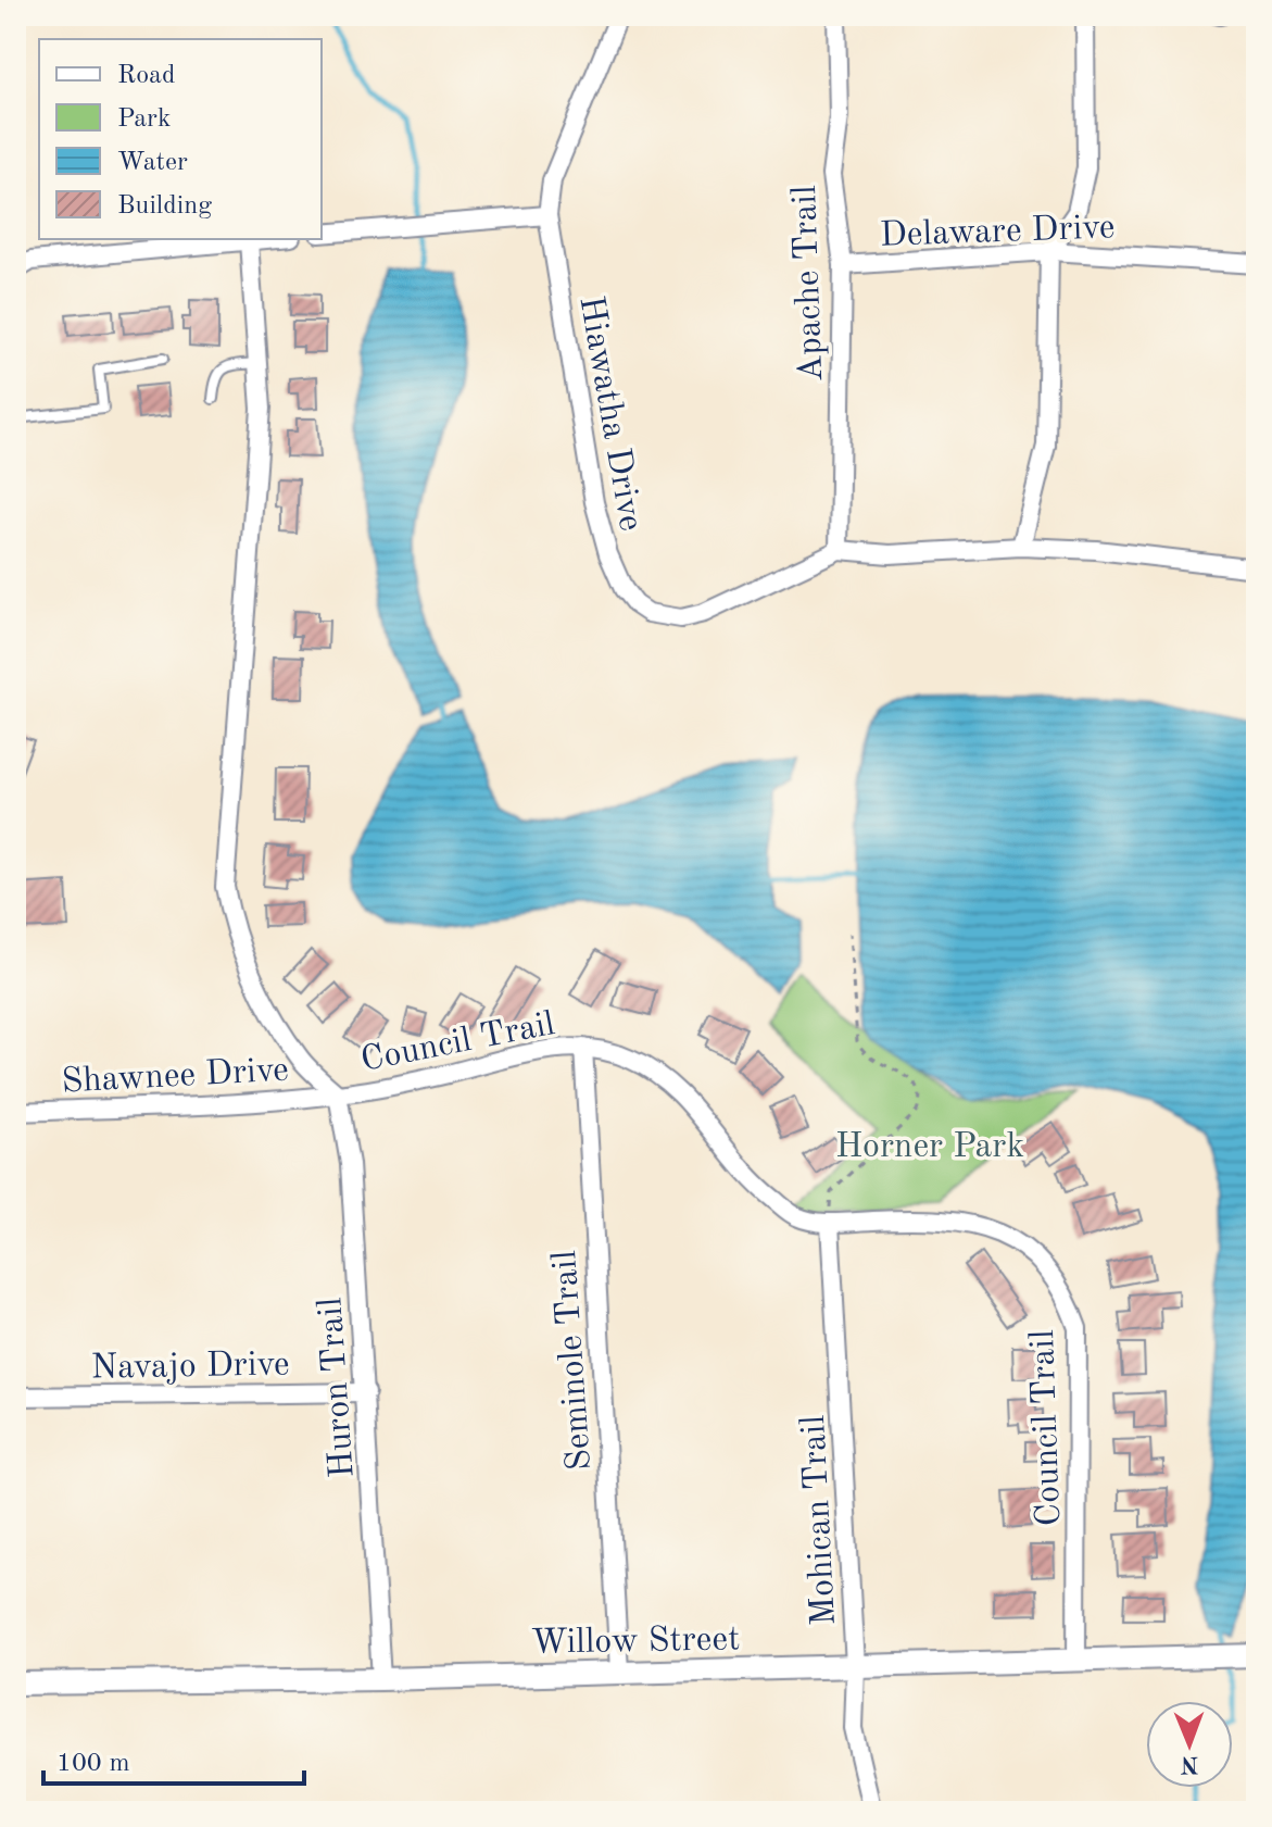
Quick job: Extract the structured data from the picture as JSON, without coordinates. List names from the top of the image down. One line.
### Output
{"streets":{"street":["Delaware Drive","Apache Trail","Hiawatha Drive","Council Trail","Shawnee Drive","Seminole Trail","Navajo Drive","Huron Trail","Mohican Trail","Willow Street"]},"crossings":[["Delaware Drive","Apache Trail"],["Apache Trail","Hiawatha Drive"],["Council Trail","Shawnee Drive"],["Council Trail","Seminole Trail"],["Council Trail","Huron Trail"],["Council Trail","Mohican Trail"],["Council Trail","Willow Street"],["Shawnee Drive","Huron Trail"],["Seminole Trail","Willow Street"],["Navajo Drive","Huron Trail"],["Huron Trail","Willow Street"],["Mohican Trail","Willow Street"]],"parks":["Horner Park"],"legend":["Road","Park","Water","Building"],"scale_bar":"100 m","north":"bottom"}
